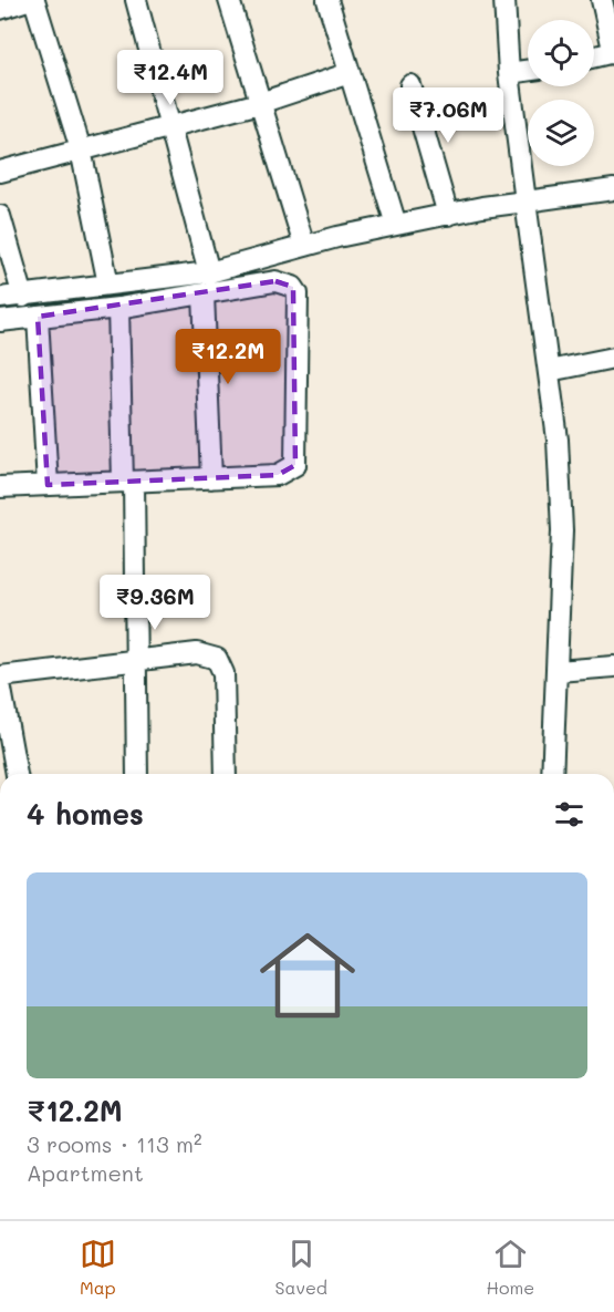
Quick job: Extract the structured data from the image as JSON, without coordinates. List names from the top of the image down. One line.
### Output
{"page":{"price":["₹12.4M","₹7.06M","₹12.2M","₹9.36M"],"heading":"4 homes","list":[{"name":"₹12.2M","note":"3 rooms · 113 m² · Apartment"}],"tabs":["Map","Saved","Home"]}}
